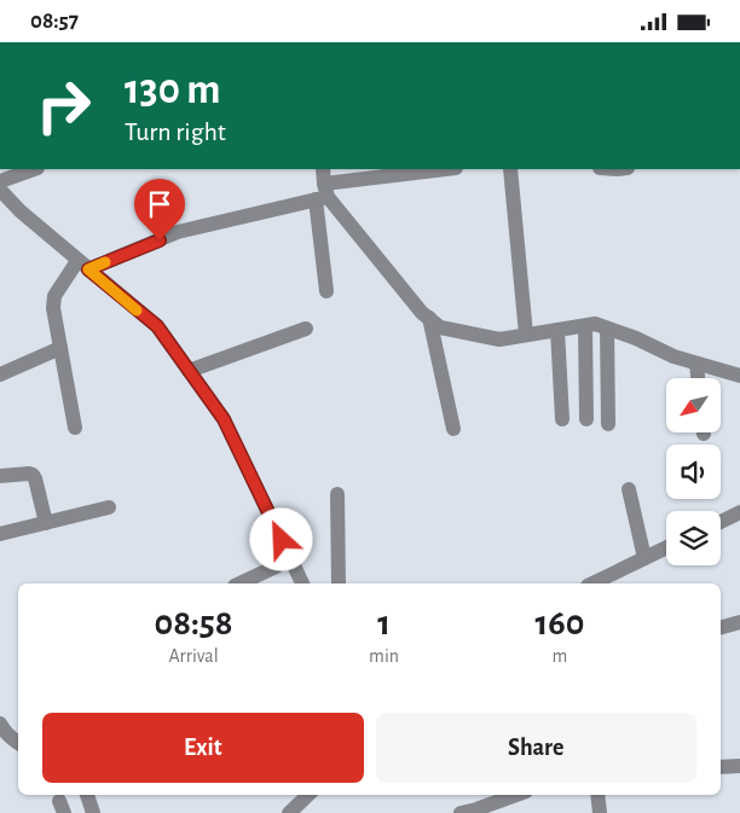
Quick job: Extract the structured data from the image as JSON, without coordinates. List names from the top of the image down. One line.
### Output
{"north":"bottom left","page":{"status":"08:57","turn":["130 m","Turn right"],"eta":["08:58","Arrival","1","min","160","m"],"buttons":["Exit","Share"]}}
